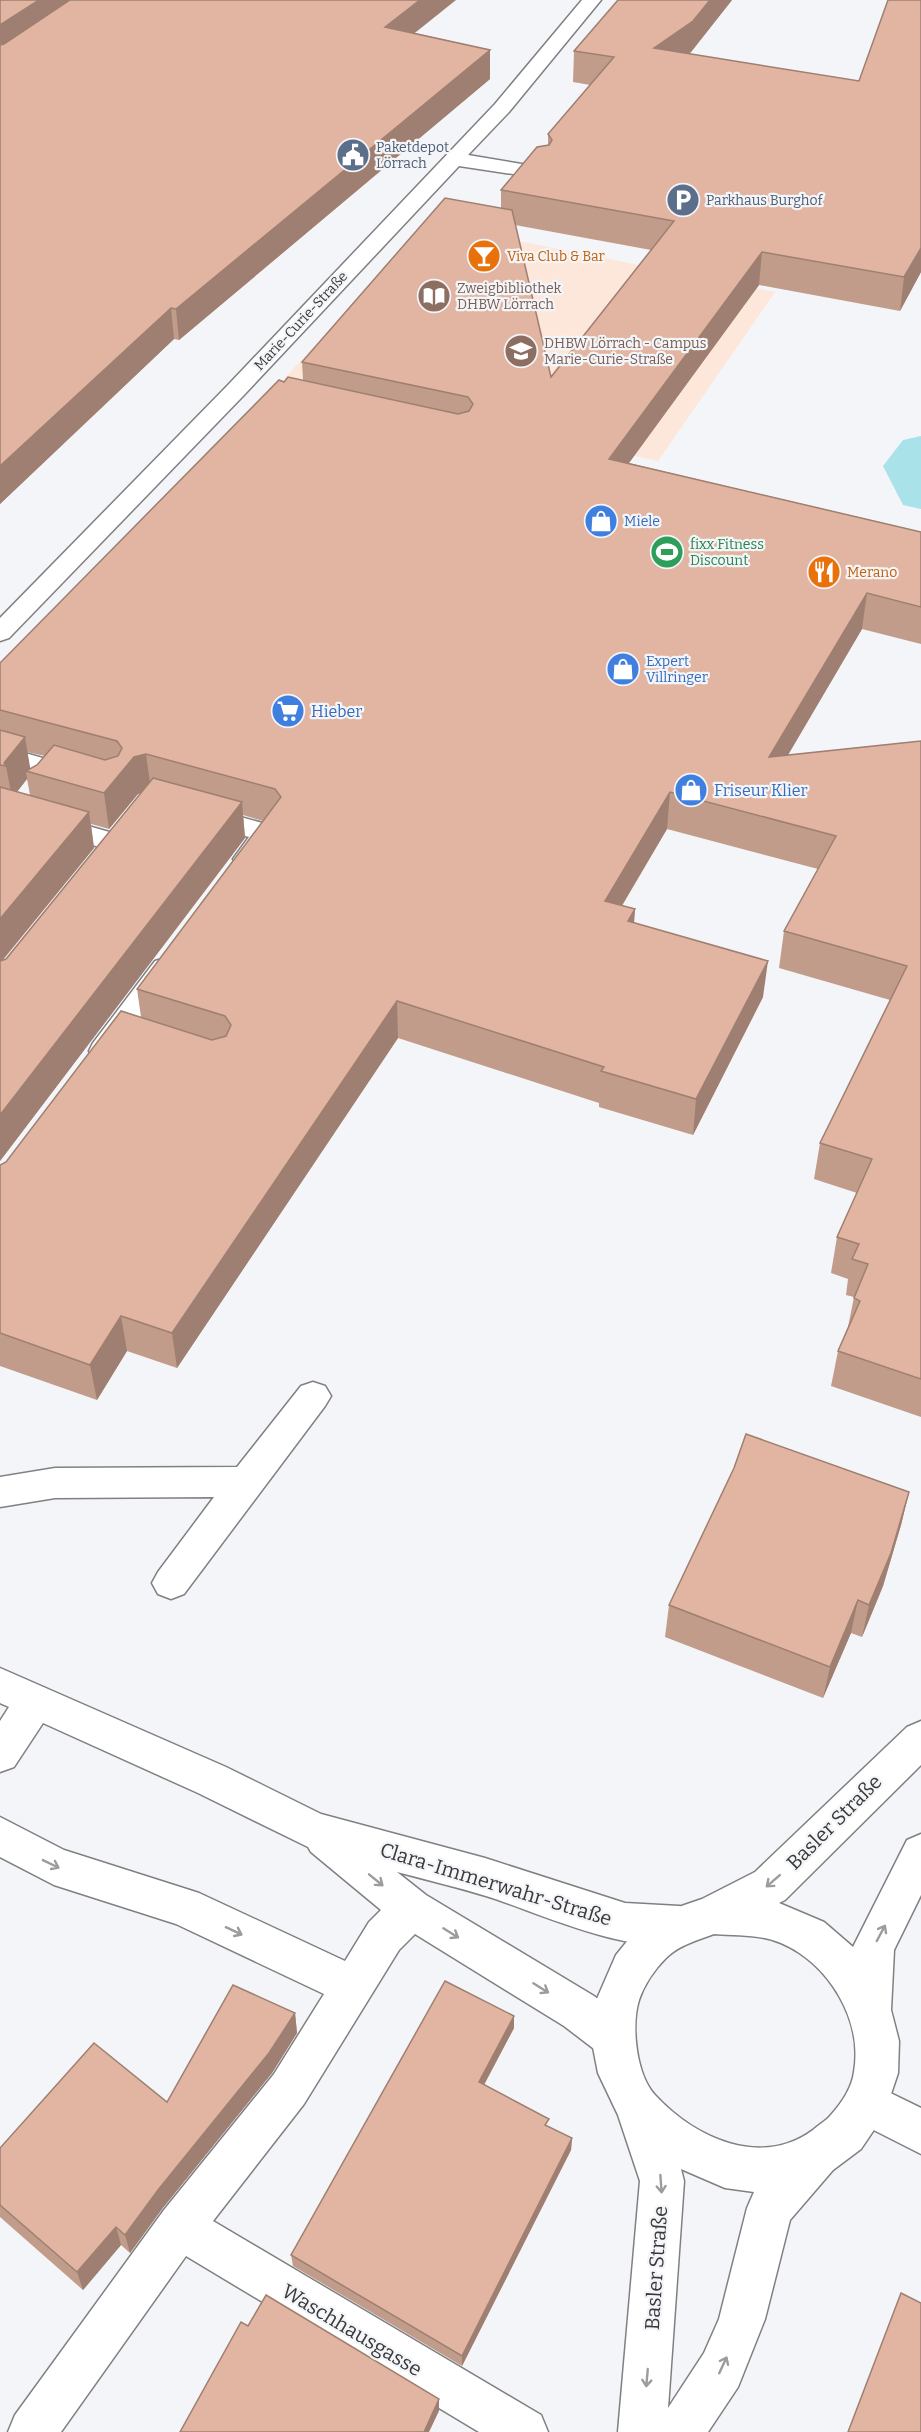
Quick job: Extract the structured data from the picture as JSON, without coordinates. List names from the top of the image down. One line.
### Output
{"streets":{"street":["Marie-Curie-Straße","Basler Straße","Clara-Immerwahr-Straße","Waschhausgasse"]},"crossings":[["Basler Straße","Clara-Immerwahr-Straße"]],"places":{"public building":["Paketdepot Lörrach"],"parking":["Parkhaus Burghof"],"bar":["Viva Club & Bar"],"library":["Zweigbibliothek DHBW Lörrach"],"school or university":["DHBW Lörrach - Campus Marie-Curie-Straße"],"shop":["Miele","Expert Villringer","Friseur Klier"],"sports":["fixx Fitness Discount"],"restaurant":["Merano"],"supermarket":["Hieber"]}}
